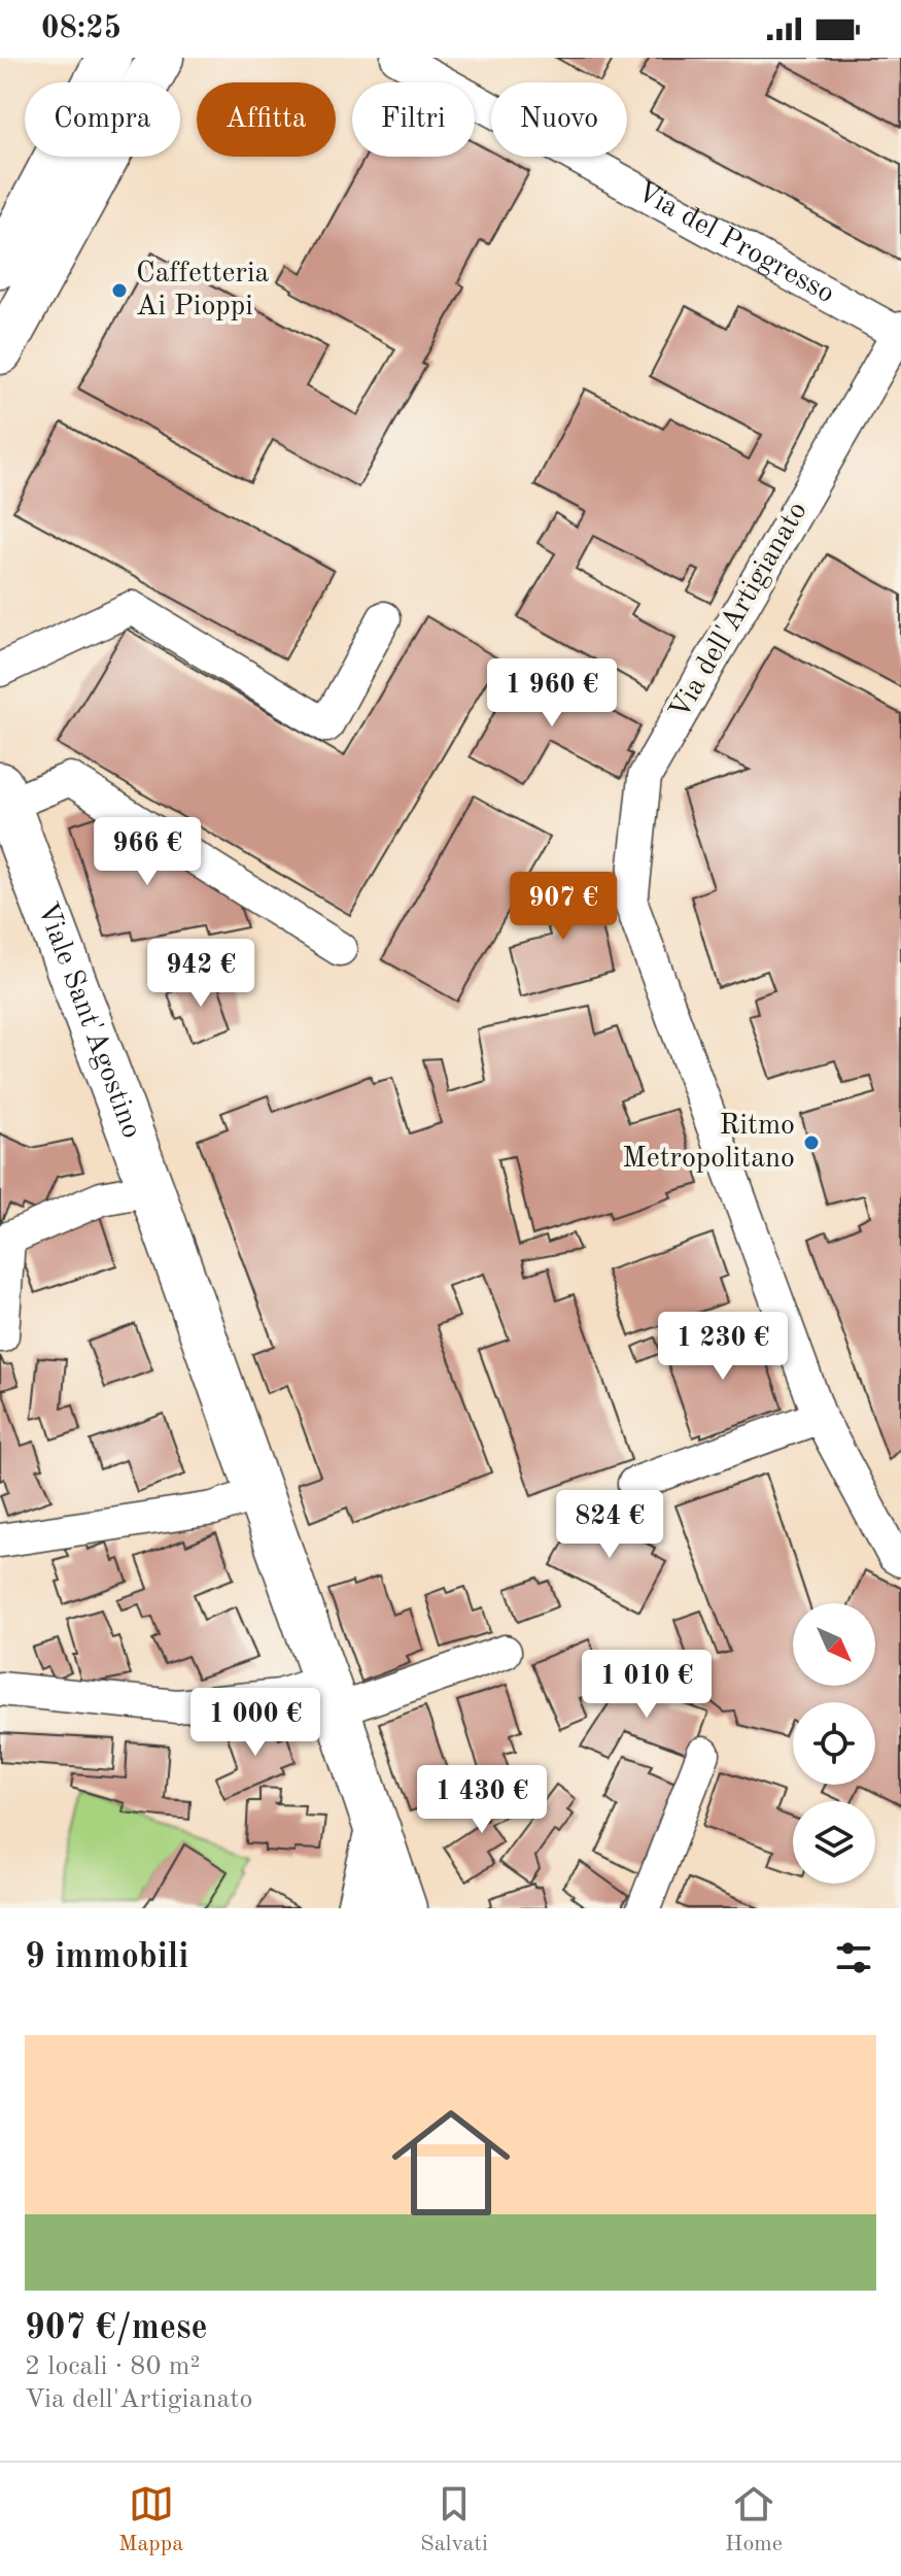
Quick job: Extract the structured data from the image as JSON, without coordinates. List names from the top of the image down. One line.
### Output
{"streets":{"main road":["Viale Sant'Agostino"],"street":["Via del Progresso","Via dell'Artigianato"]},"crossings":[["Via del Progresso","Via dell'Artigianato"]],"places":["Caffetteria Ai Pioppi","Ritmo Metropolitano"],"north":"bottom right","page":{"status":"08:25","chip":["Compra","Affitta","Filtri","Nuovo"],"price":["1 960 €","966 €","907 €","942 €","1 230 €","824 €","1 010 €","1 000 €","1 430 €"],"heading":"9 immobili","list":[{"name":"907 €/mese","note":"2 locali · 80 m² · Via dell'Artigianato"}],"tabs":["Mappa","Salvati","Home"]}}
